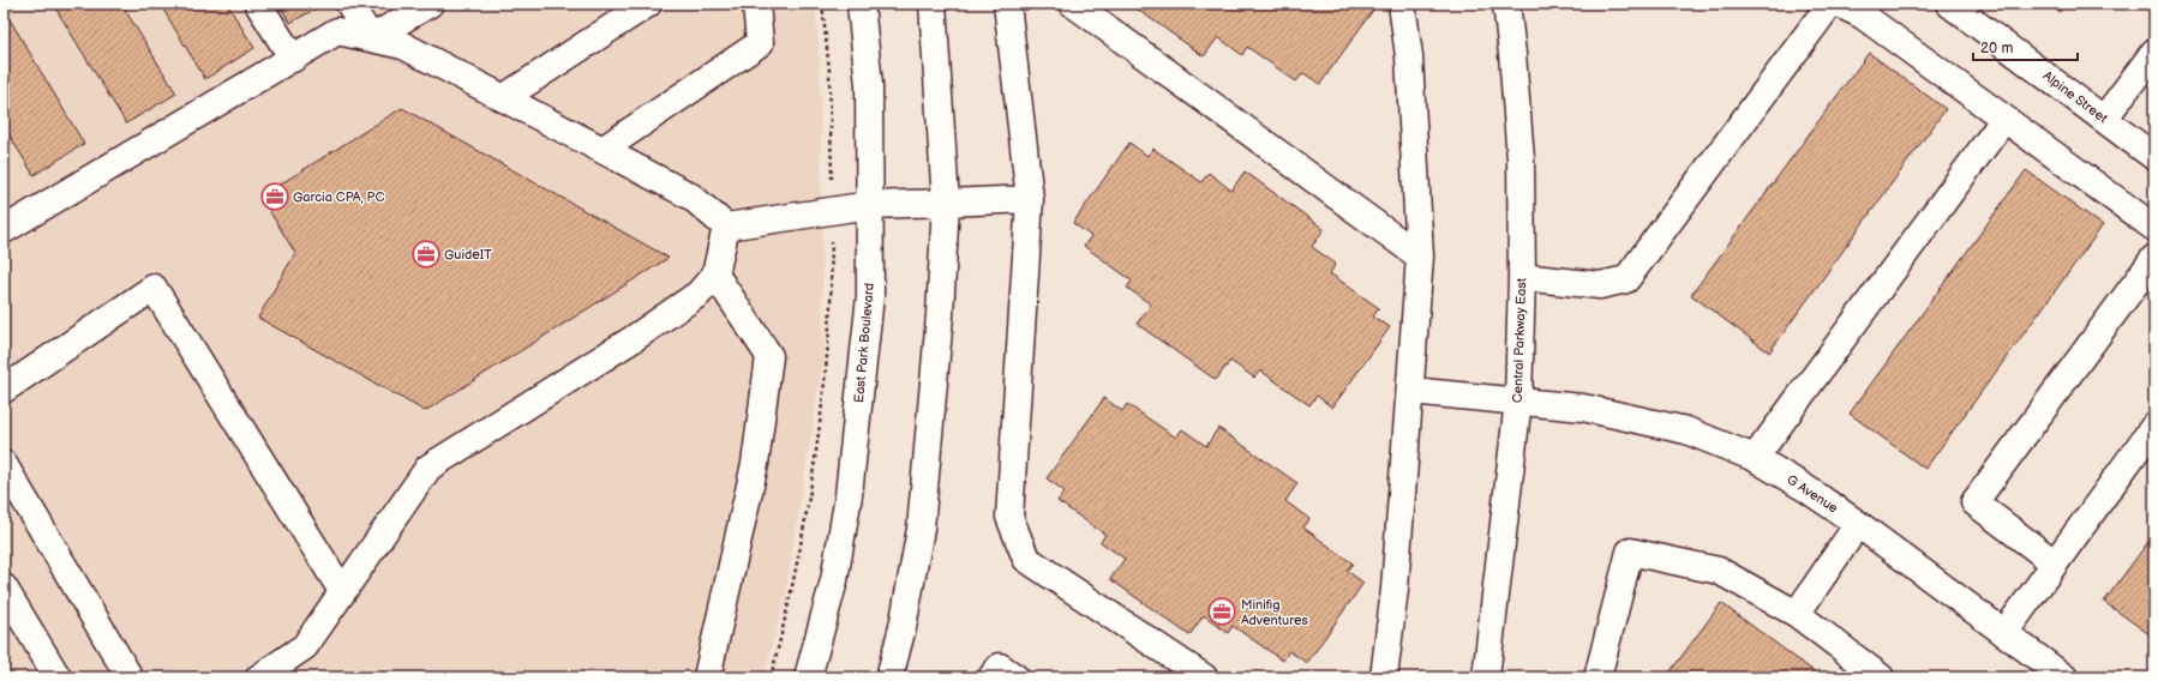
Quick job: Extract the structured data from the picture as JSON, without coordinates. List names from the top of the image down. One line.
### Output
{"streets":{"street":["Alpine Street","Central Parkway East","East Park Boulevard","G Avenue"]},"crossings":[["Central Parkway East","G Avenue"]],"places":{"office":["Garcia CPA, PC","GuideIT","Minifig Adventures"]},"scale_bar":"20 m"}
